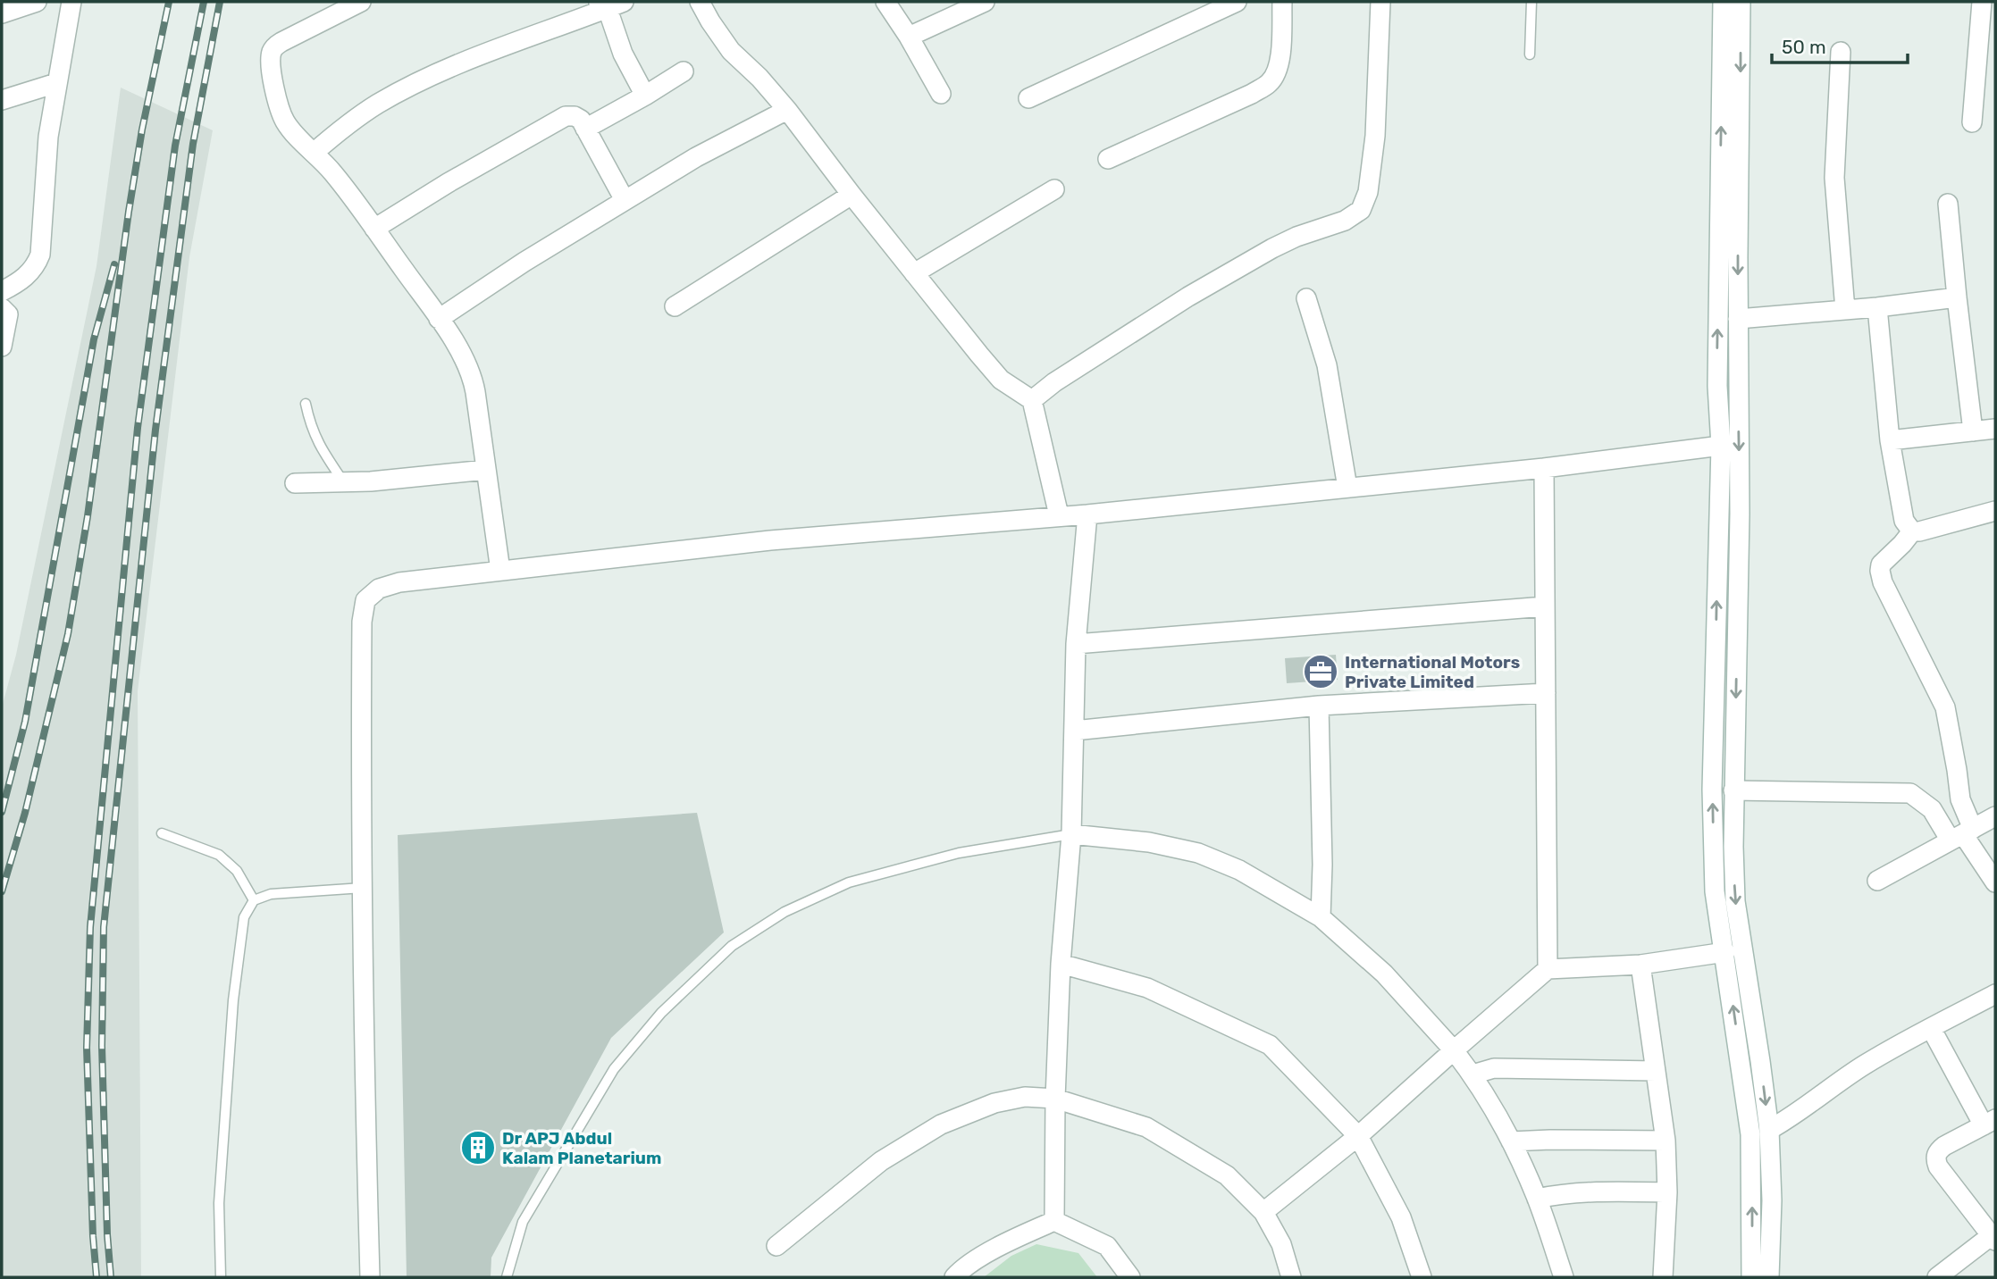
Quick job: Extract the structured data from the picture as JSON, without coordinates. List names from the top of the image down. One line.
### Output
{"places":{"office":["International Motors Private Limited"],"building":["Dr APJ Abdul Kalam Planetarium"]},"scale_bar":"50 m"}
